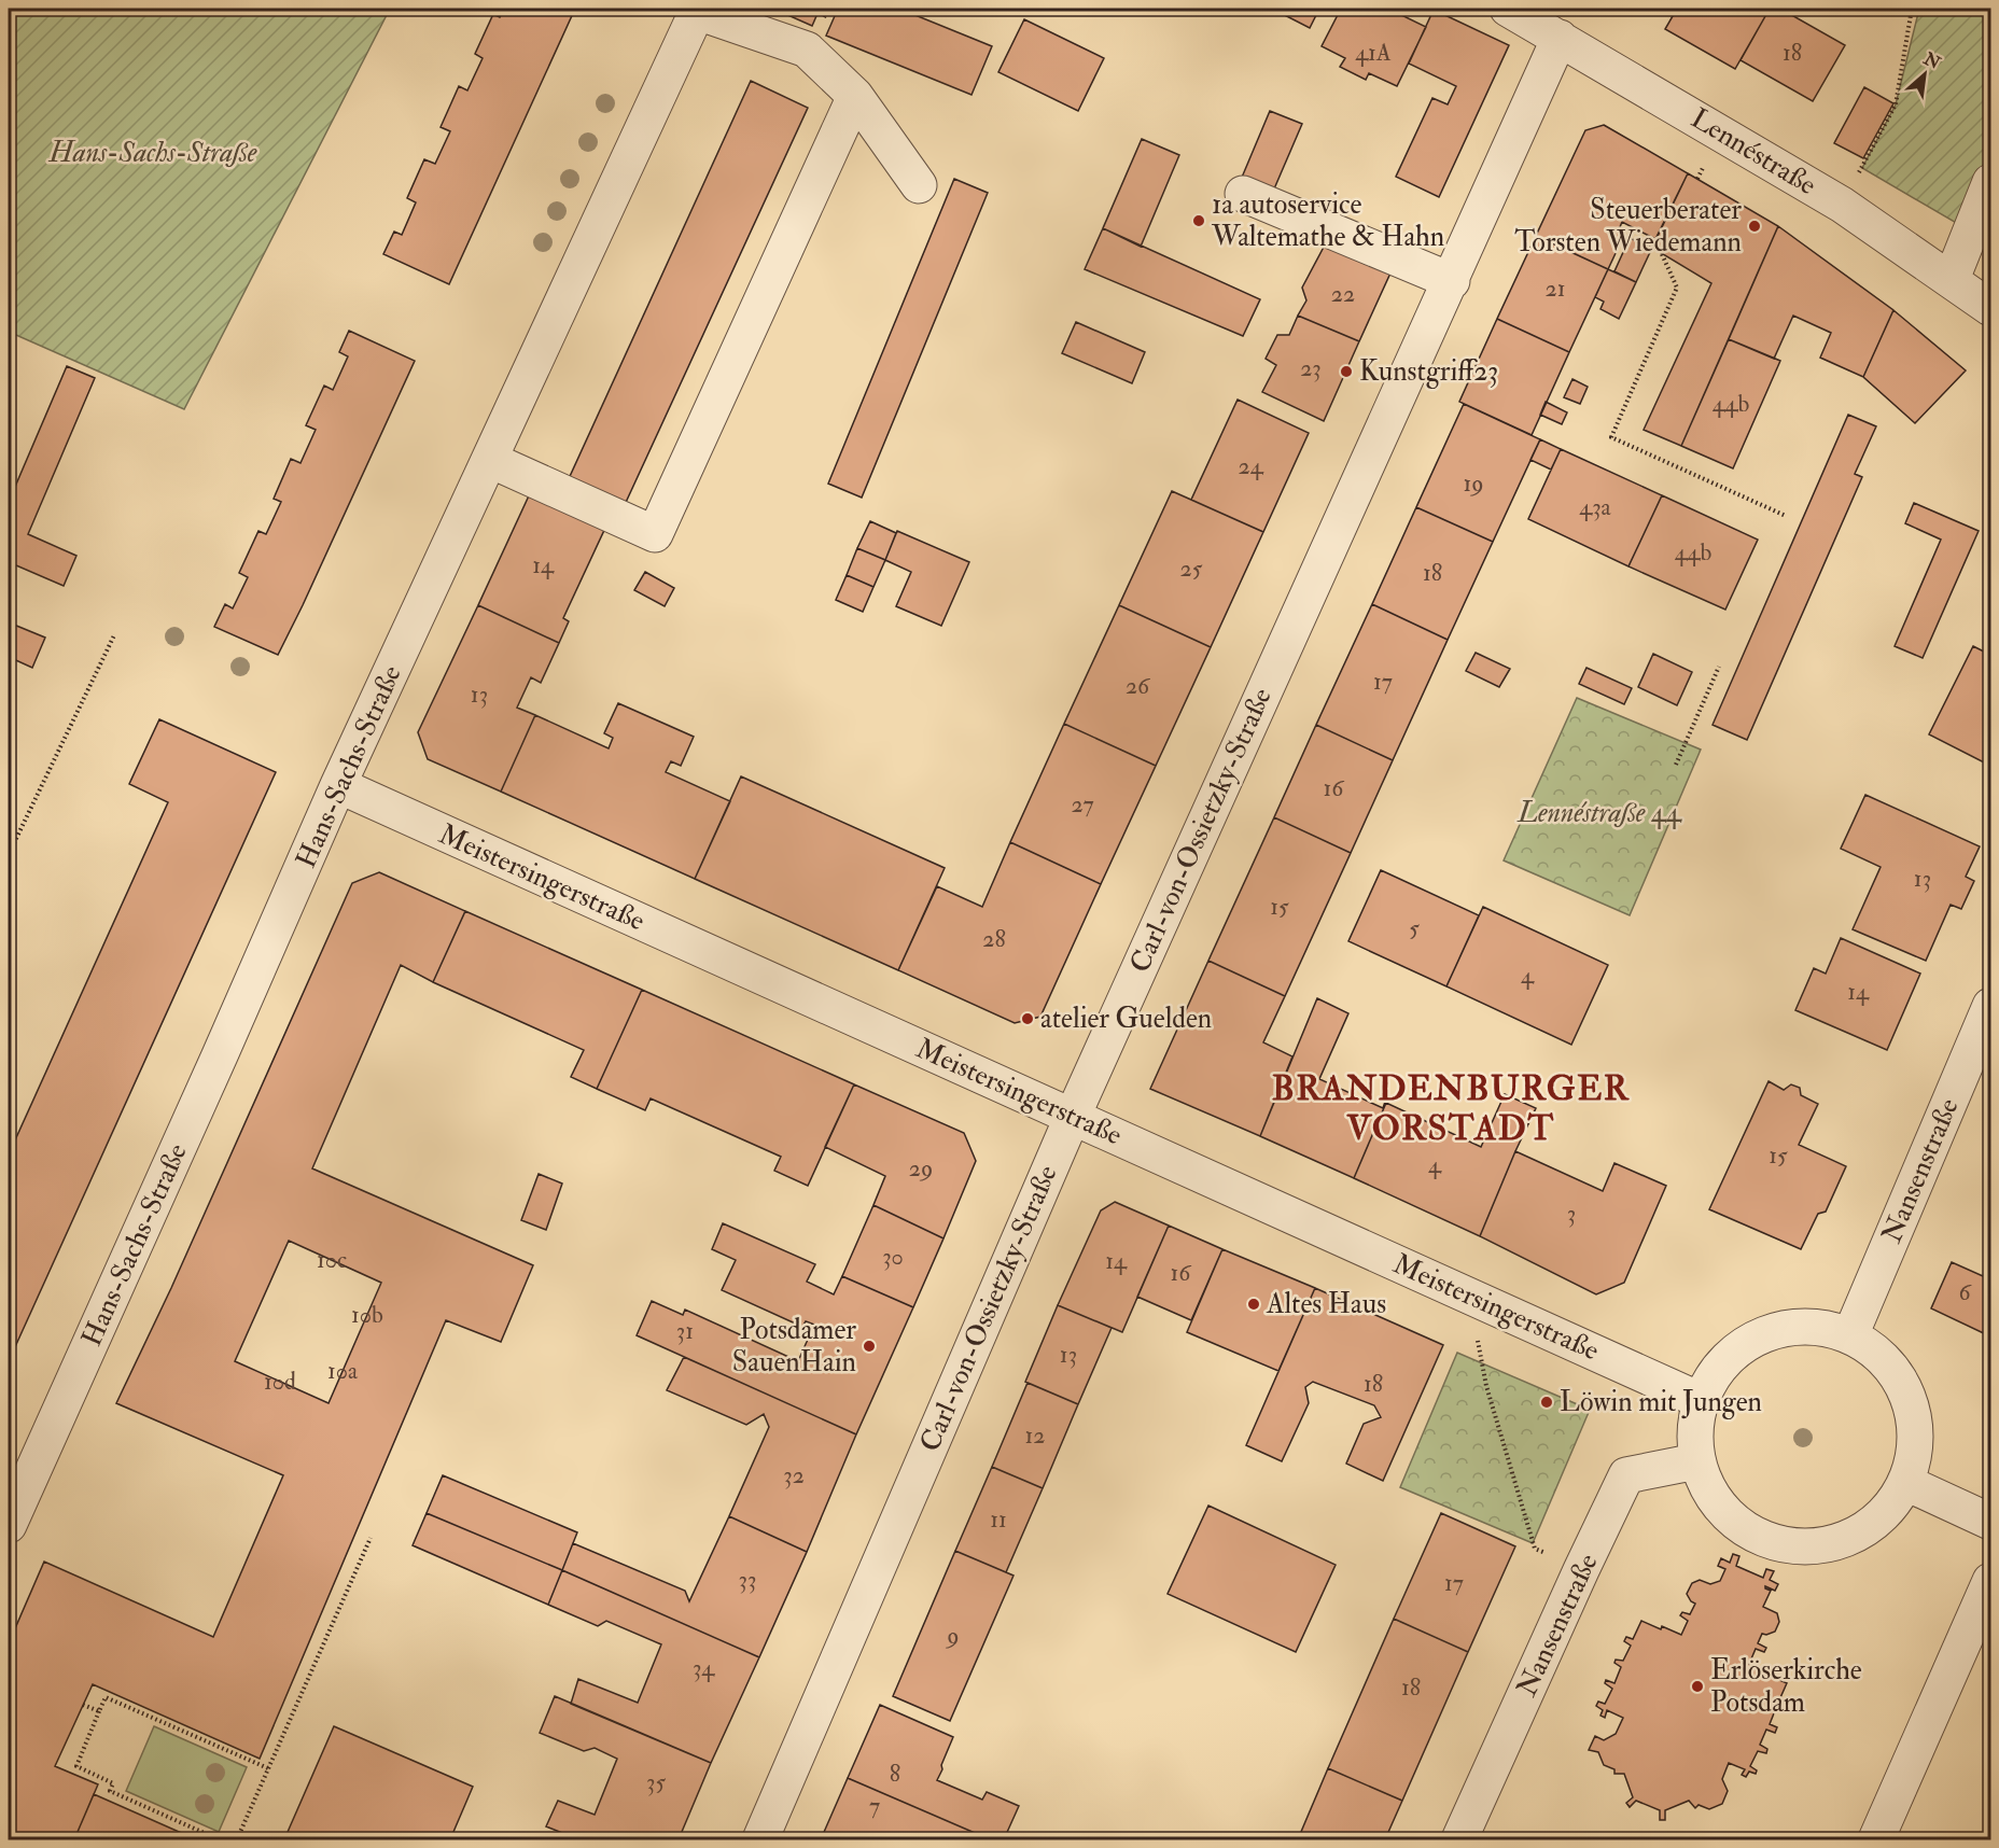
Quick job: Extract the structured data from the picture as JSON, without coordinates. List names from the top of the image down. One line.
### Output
{"streets":{"street":["Lennéstraße","Hans-Sachs-Straße","Carl-von-Ossietzky-Straße","Meistersingerstraße","Nansenstraße"]},"crossings":[["Lennéstraße","Carl-von-Ossietzky-Straße"],["Hans-Sachs-Straße","Meistersingerstraße"],["Carl-von-Ossietzky-Straße","Meistersingerstraße"],["Meistersingerstraße","Nansenstraße"]],"districts":["BRANDENBURGER VORSTADT"],"parks":["Hans-Sachs-Straße","Lennéstraße 44"],"places":["1a autoservice Waltemathe & Hahn","Steuerberater Torsten Wiedemann","Kunstgriff23","atelier Guelden","Altes Haus","Potsdamer SauenHain","Löwin mit Jungen","Erlöserkirche Potsdam"],"house_numbers":["41A","18","21","22","23","44b","24","19","43a","44b","14","25","18","17","26","13","16","27","13","15","5","28","4","14","15","4","29","3","30","10c","14","16","6","10b","31","13","10a","10d","18","12","32","11","33","17","9","34","18","8","35","7"],"north":"top right"}
